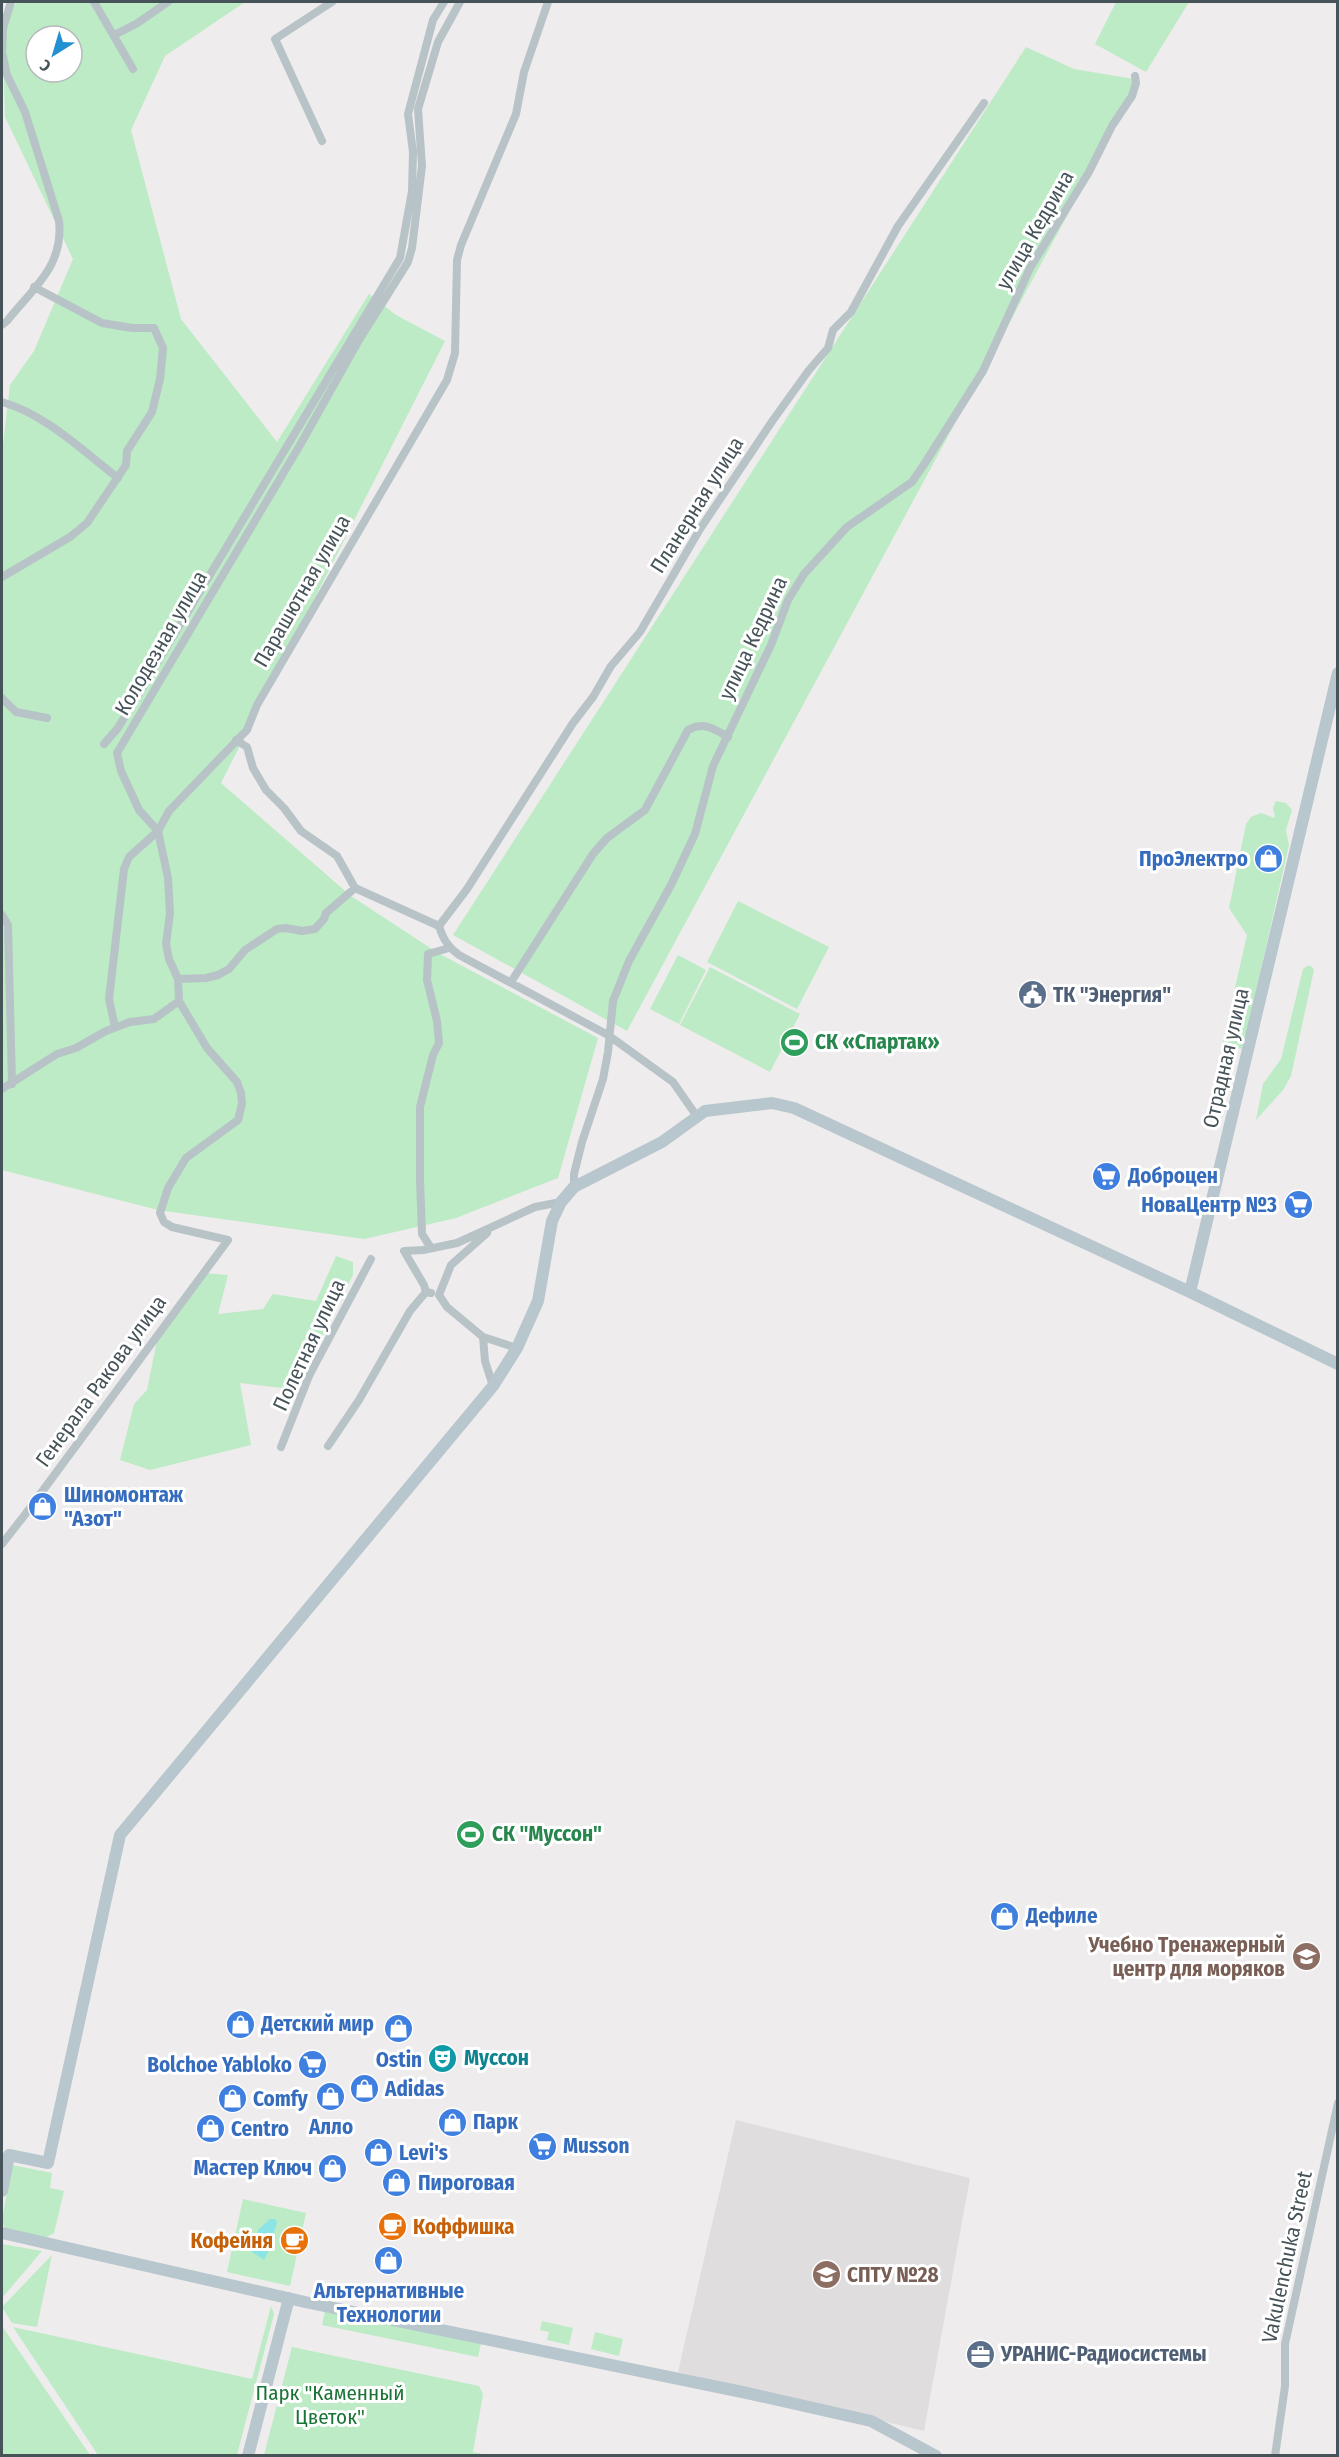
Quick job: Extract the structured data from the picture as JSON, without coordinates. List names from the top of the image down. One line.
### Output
{"streets":{"street":["улица Кедрина","Планерная улица","Парашютная улица","Колодезная улица","Отрадная улица","Полетная улица","Генерала Ракова улица","Vakulenchuka Street"]},"crossings":[["Парашютная улица","Колодезная улица"],["Колодезная улица","Генерала Ракова улица"]],"parks":["Парк \"Каменный Цветок\""],"places":{"shop":["ПроЭлектро","Шиномонтаж \"Азот\"","Дефиле","Детский мир","Ostin","Adidas","Алло","Comfy","Парк","Centro","Levi's","Мастер Ключ","Пироговая","Альтернативные Технологии"],"public building":["ТК \"Энергия\""],"sports":["СК «Спартак»","СК \"Муссон\""],"supermarket":["Доброцен","НоваЦентр №3","Bolchoe Yabloko","Musson"],"school or university":["Учебно Тренажерный центр для моряков","СПТУ №28"],"theatre":["Муссон"],"cafe":["Коффишка","Кофейня"],"office":["УРАНИС-Радиосистемы"]},"north":"bottom left"}
